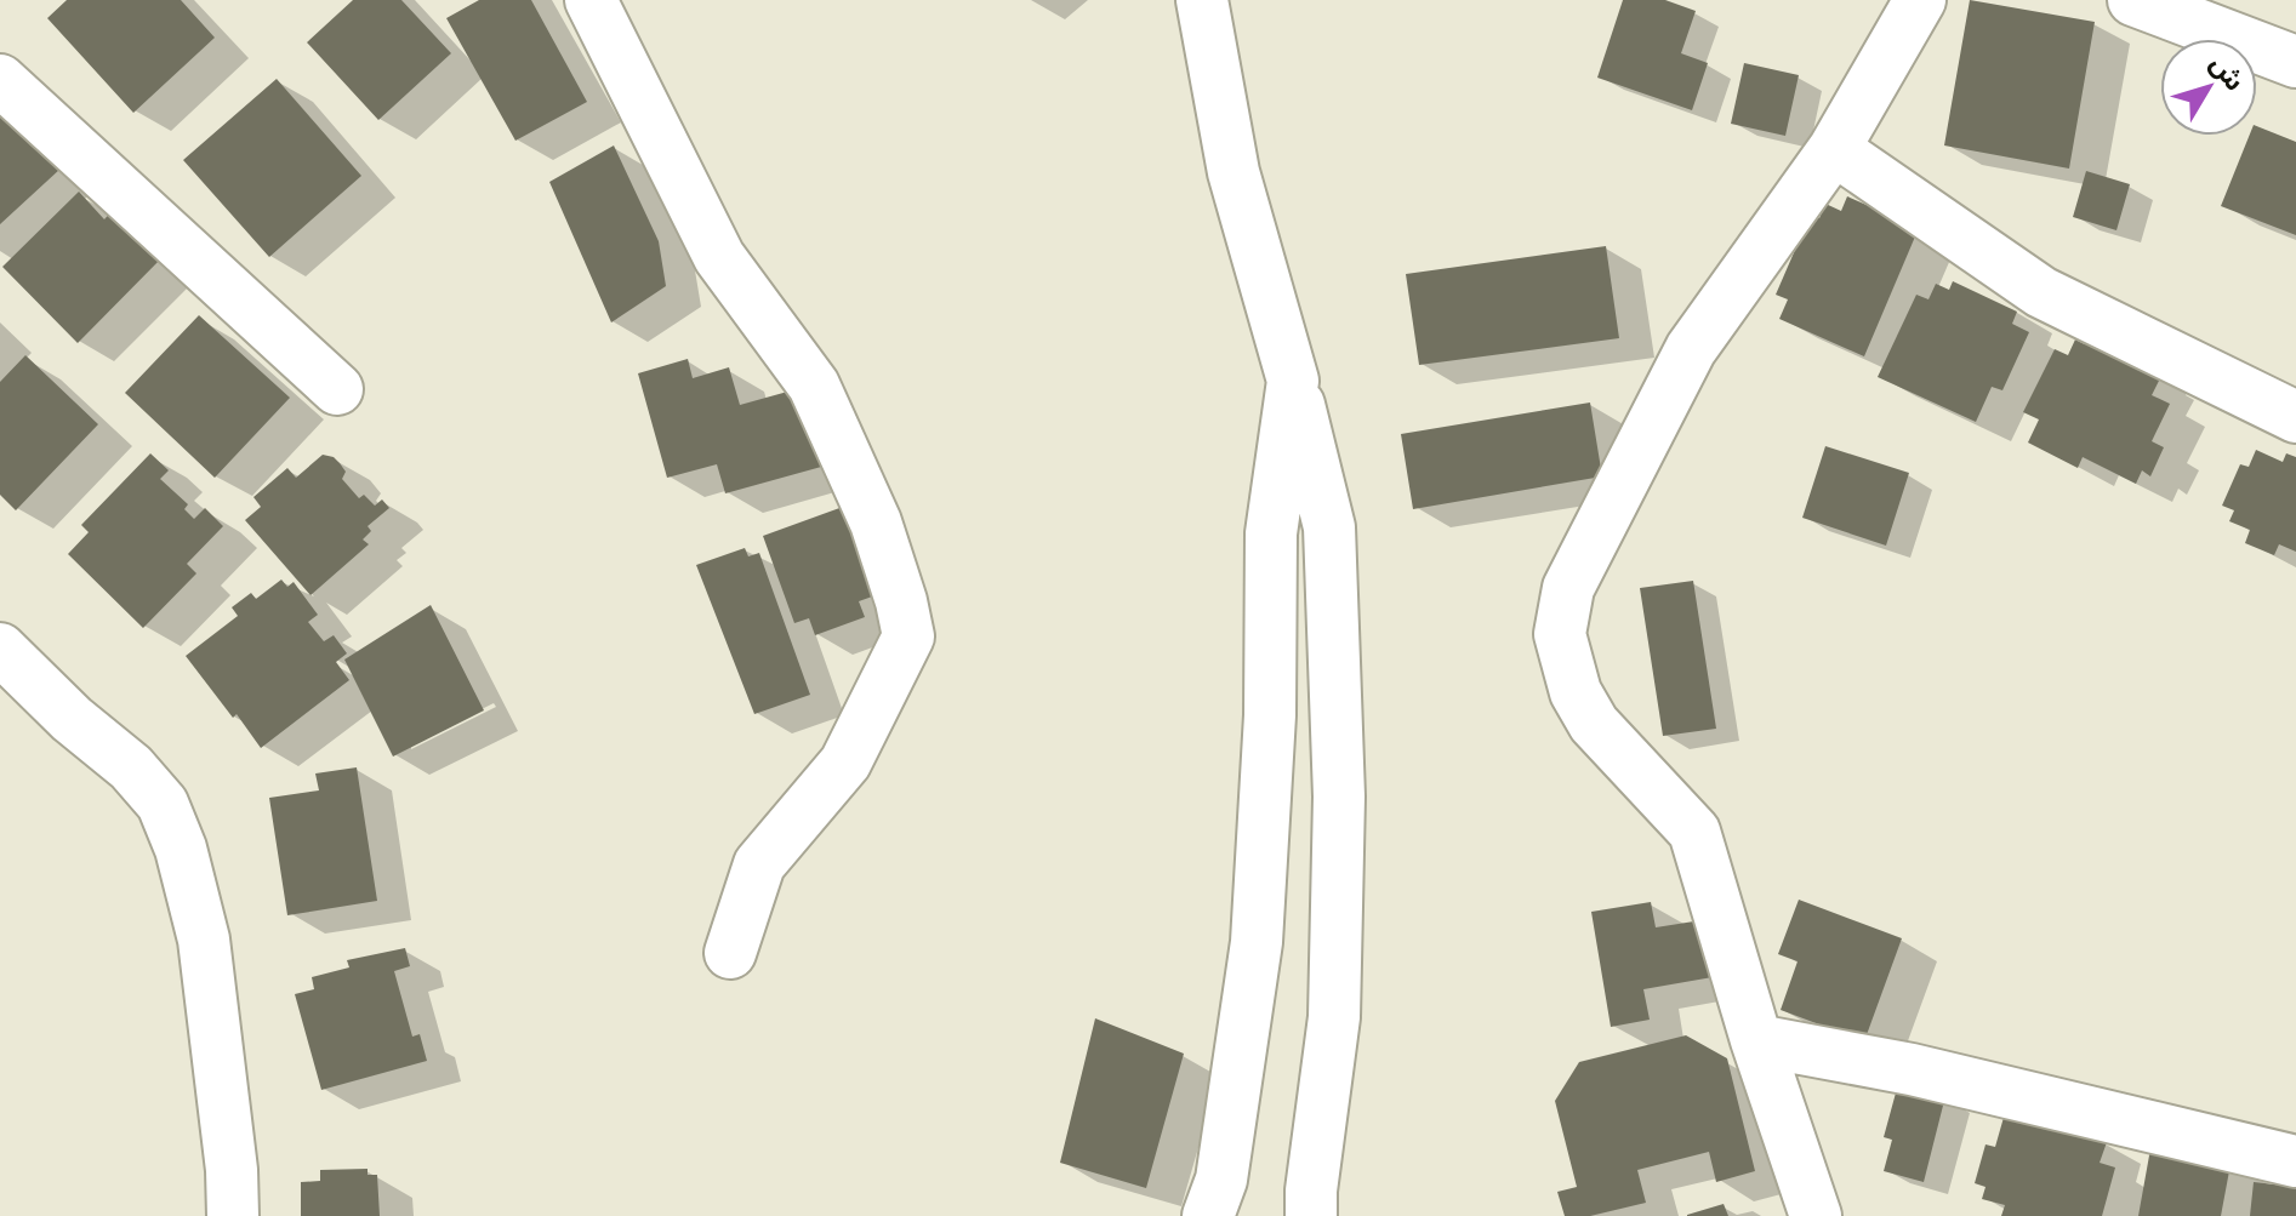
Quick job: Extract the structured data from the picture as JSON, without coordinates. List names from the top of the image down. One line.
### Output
{"north":"top right"}
